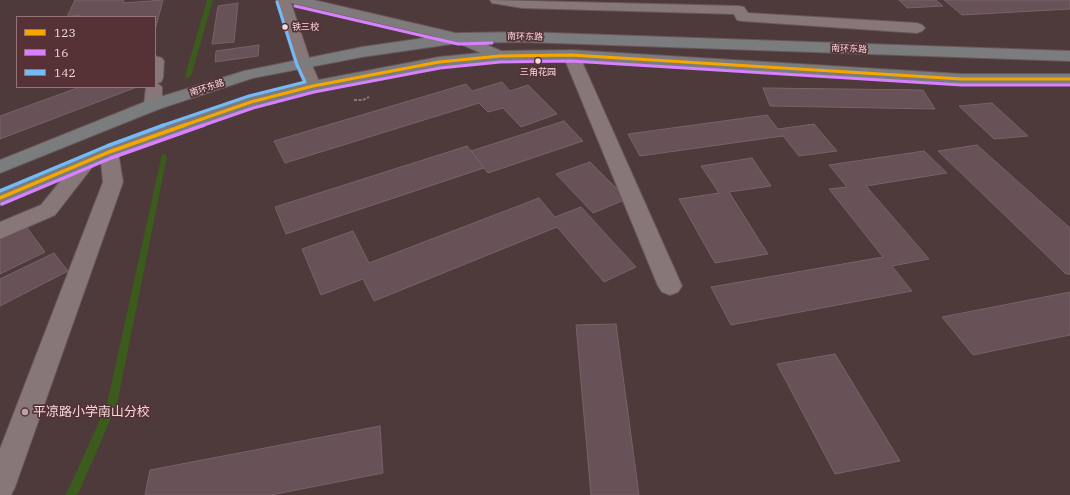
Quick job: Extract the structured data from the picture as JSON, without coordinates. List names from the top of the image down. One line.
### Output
{"streets":{"highway":["南环东路"]},"places":["铁三校","三角花园","平凉路小学南山分校"],"lines":["transit line 142","transit line 16","transit line 123"],"legend":["123","16","142"]}
